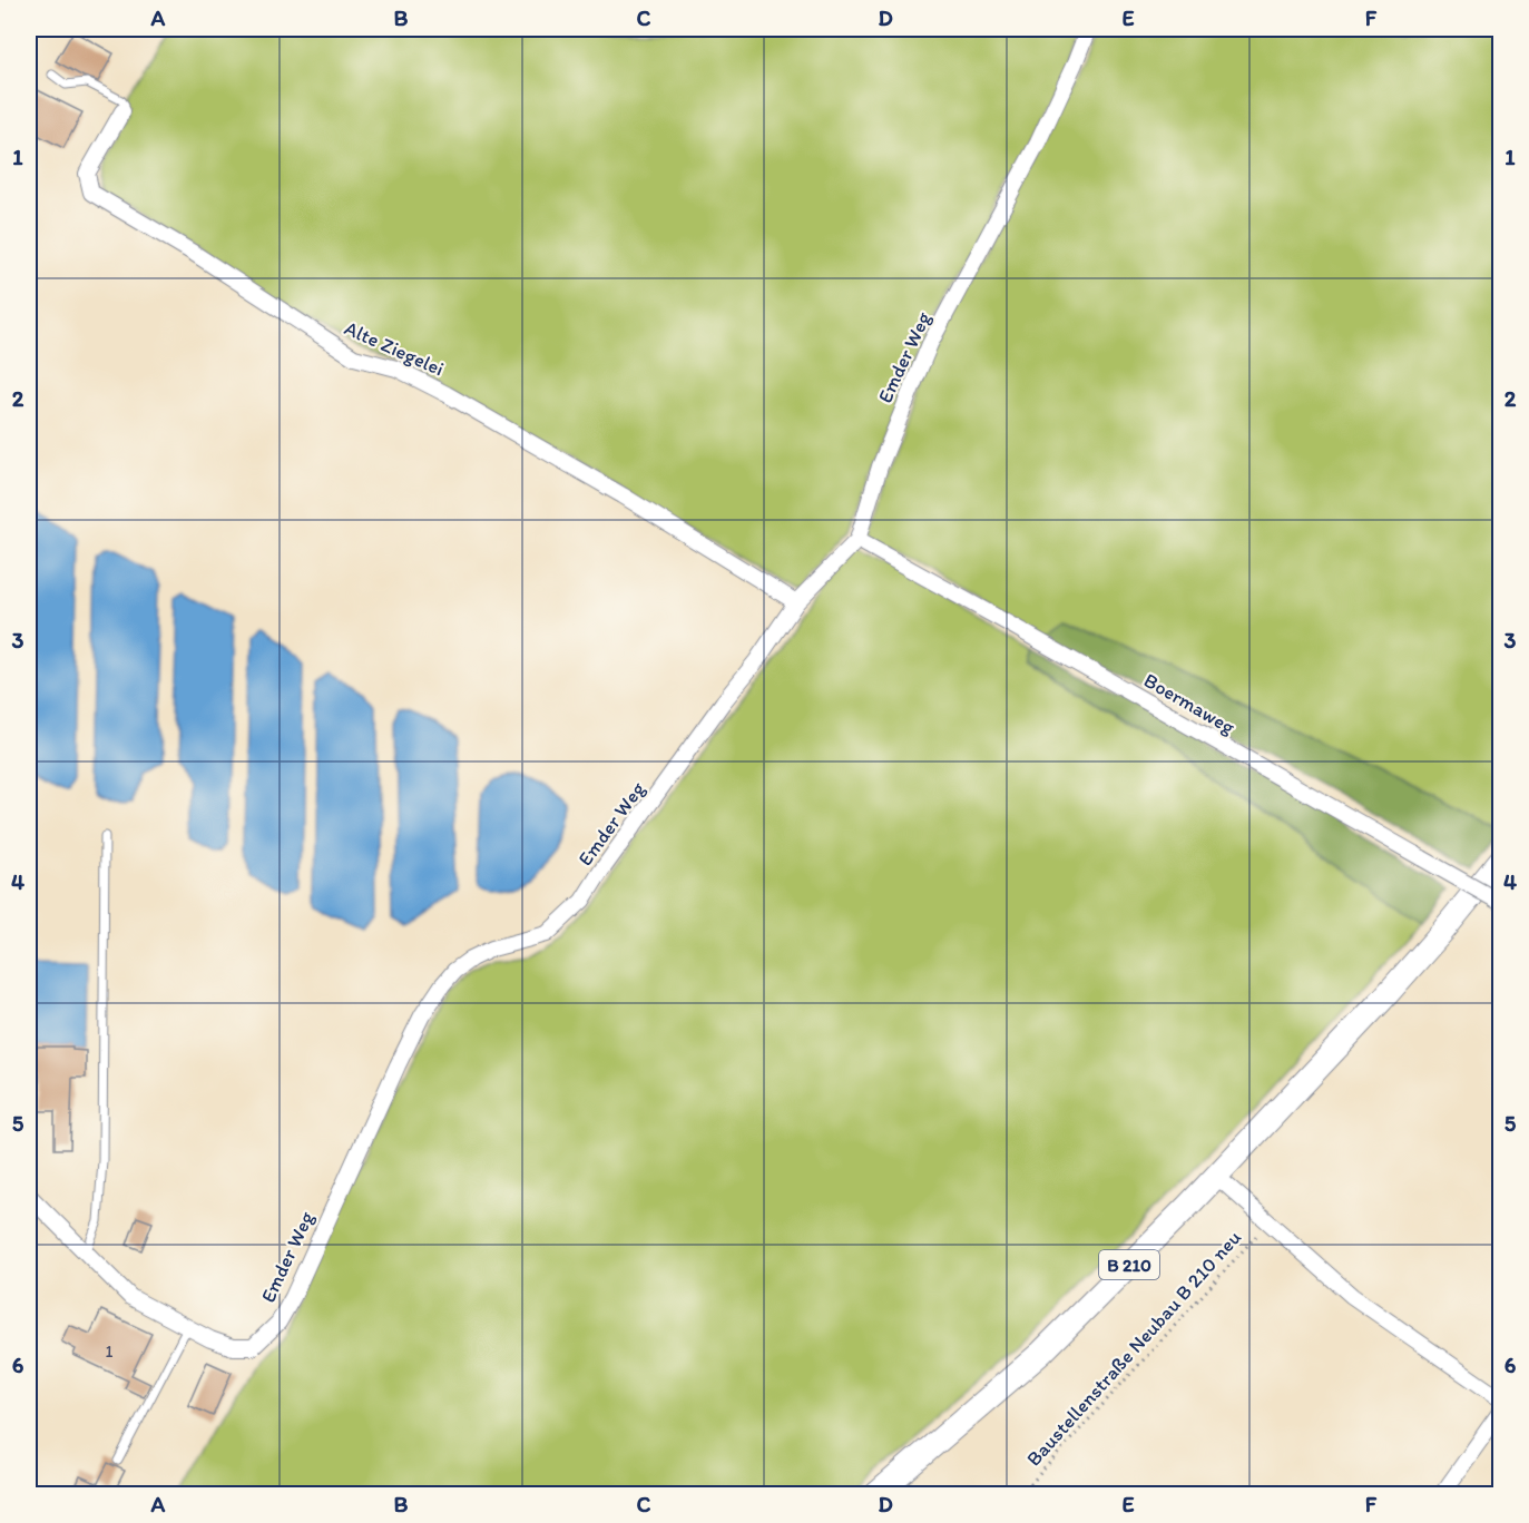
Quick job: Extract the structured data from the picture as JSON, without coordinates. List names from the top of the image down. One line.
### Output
{"streets":{"main road":["B 210"],"street":["Alte Ziegelei","Emder Weg","Boermaweg"],"path":["Baustellenstraße Neubau B 210 neu"]},"crossings":[["Alte Ziegelei","Emder Weg"],["Emder Weg","Boermaweg"]],"house_numbers":["1"],"grid":{"columns":["A","B","C","D","E","F"],"rows":["1","2","3","4","5","6"]}}
